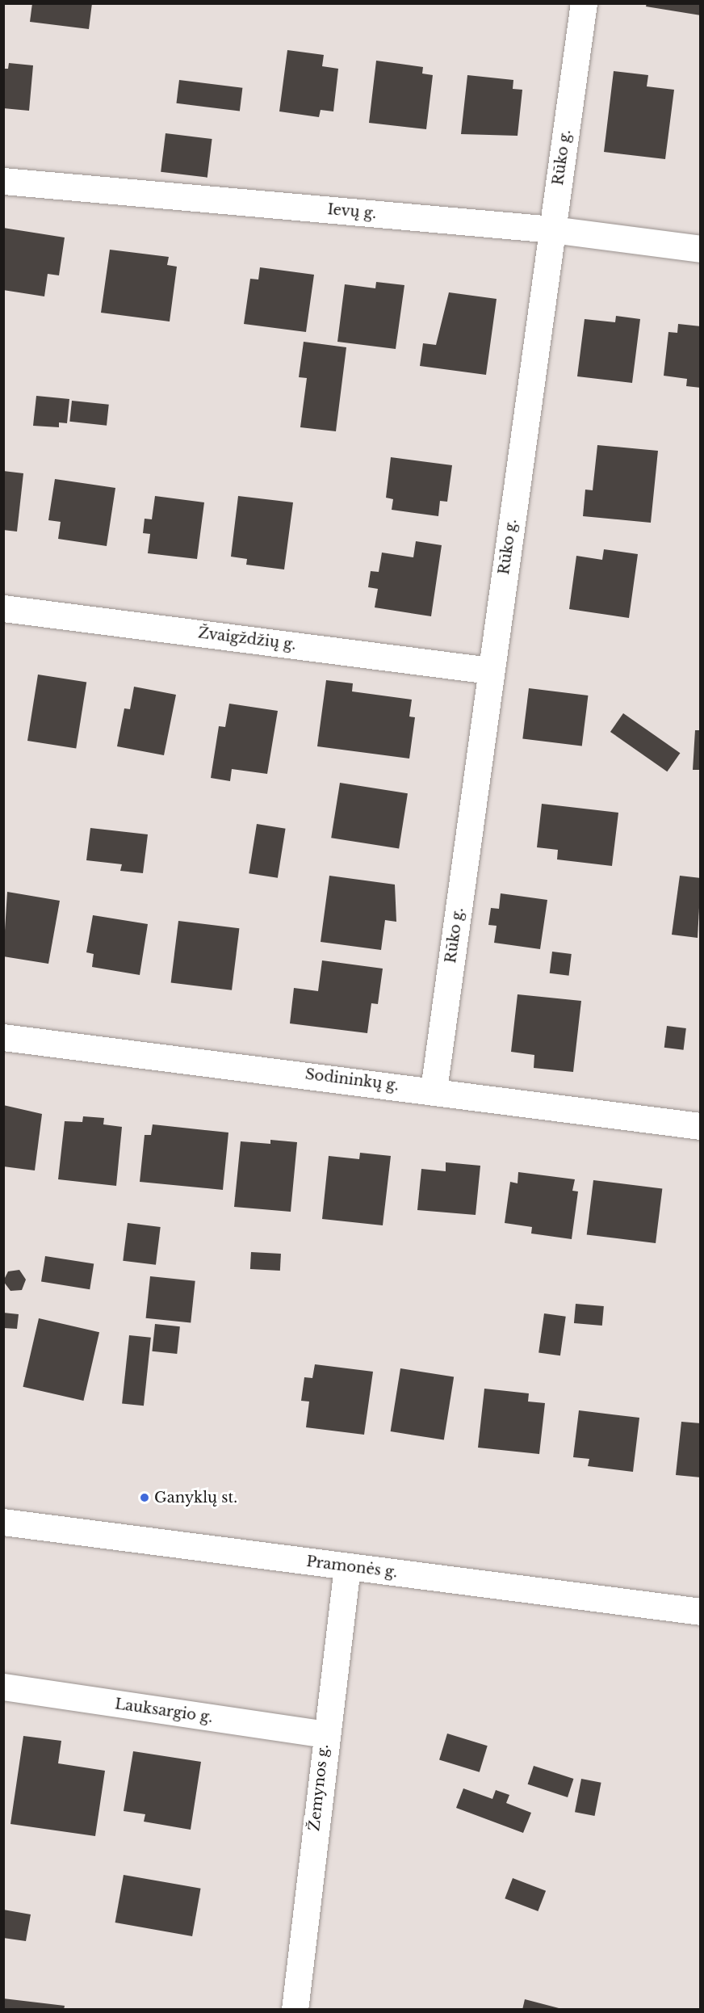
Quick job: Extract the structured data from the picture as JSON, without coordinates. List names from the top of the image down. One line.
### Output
{"streets":{"street":["Rūko g.","Ievų g.","Žvaigždžių g.","Sodininkų g.","Pramonės g.","Lauksargio g.","Žemynos g."]},"crossings":[["Rūko g.","Ievų g."],["Rūko g.","Žvaigždžių g."],["Rūko g.","Sodininkų g."],["Pramonės g.","Žemynos g."],["Lauksargio g.","Žemynos g."]],"places":["Ganyklų st."]}
